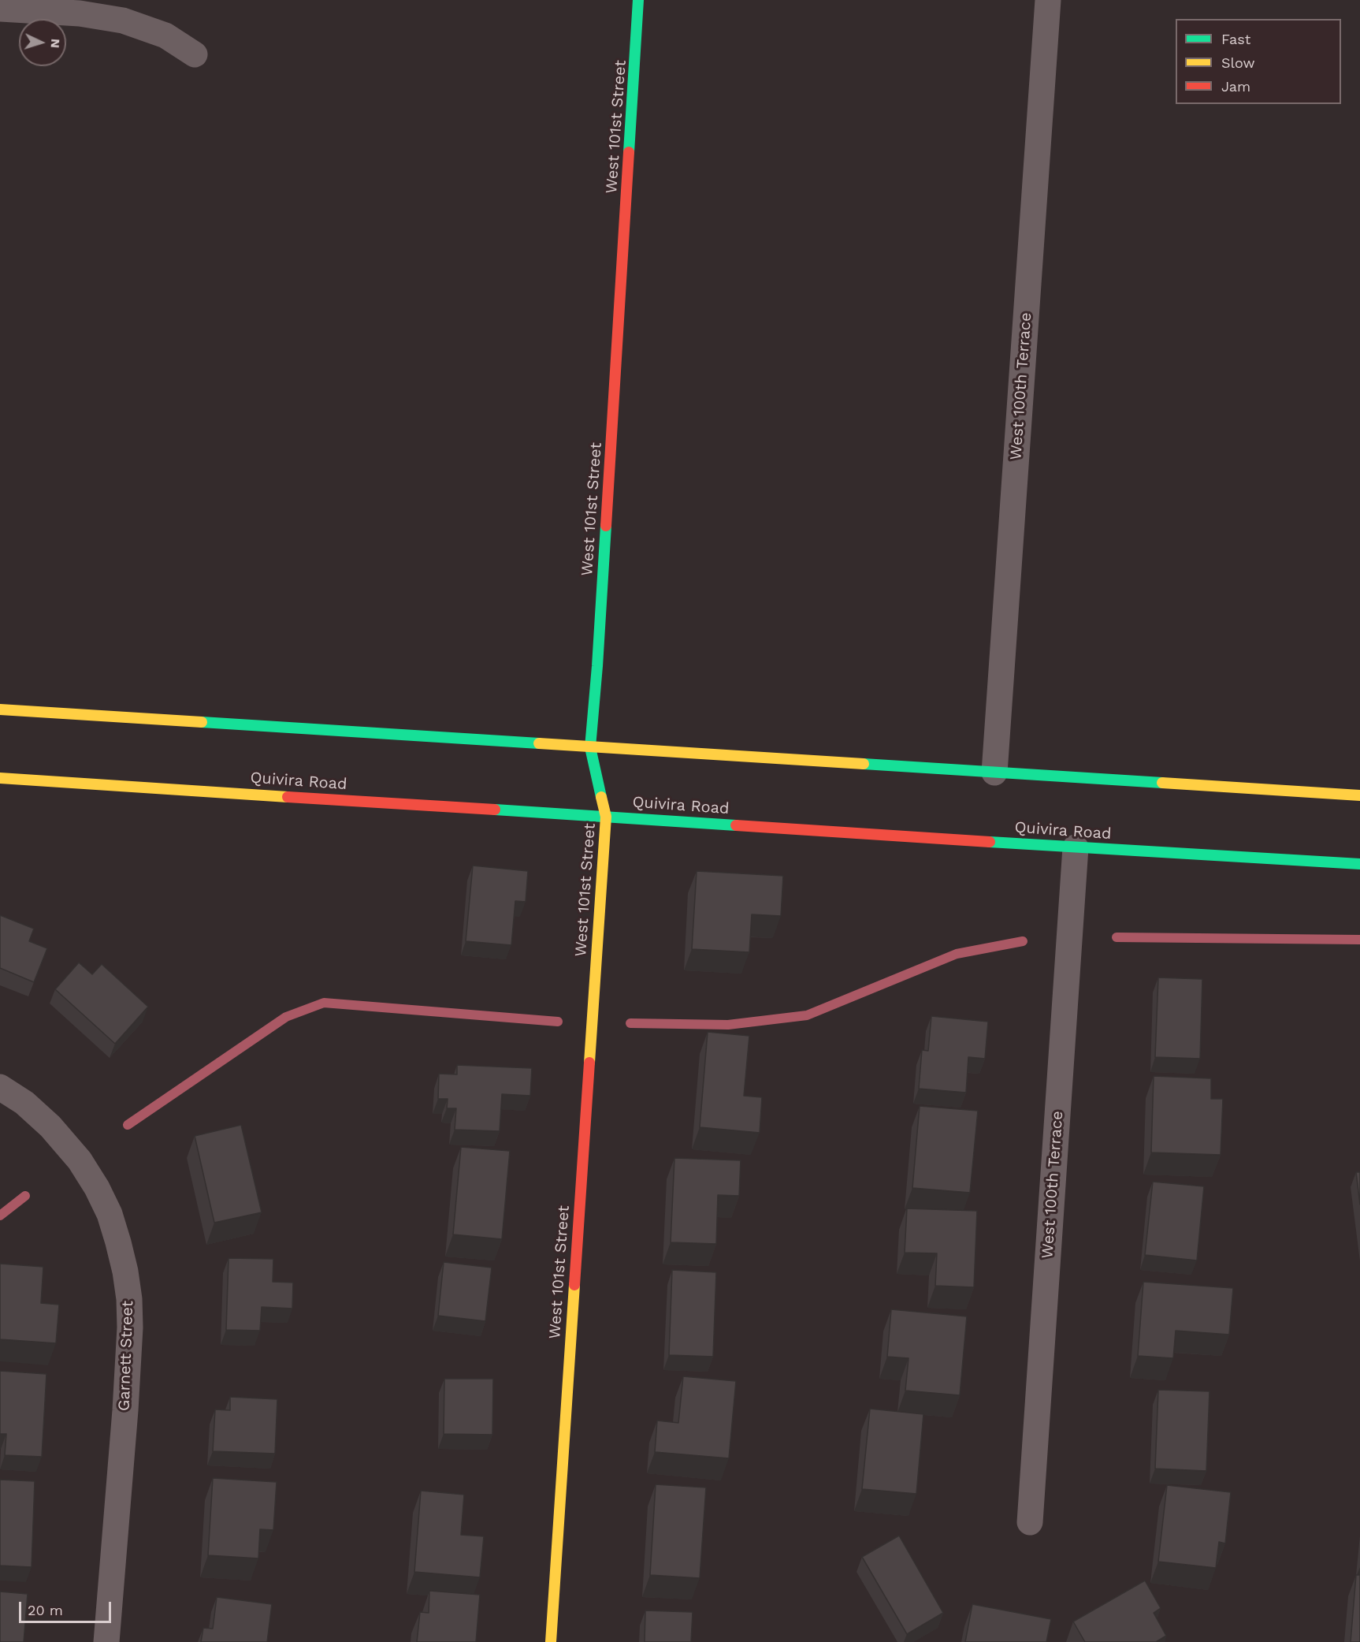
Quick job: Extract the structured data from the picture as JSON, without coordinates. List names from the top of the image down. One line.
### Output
{"streets":{"main road":["West 101st Street","Quivira Road"],"street":["West 100th Terrace","Garnett Street"]},"crossings":[["West 101st Street","Quivira Road"],["West 100th Terrace","Quivira Road"]],"legend":["Fast","Slow","Jam"],"scale_bar":"20 m","north":"right"}
